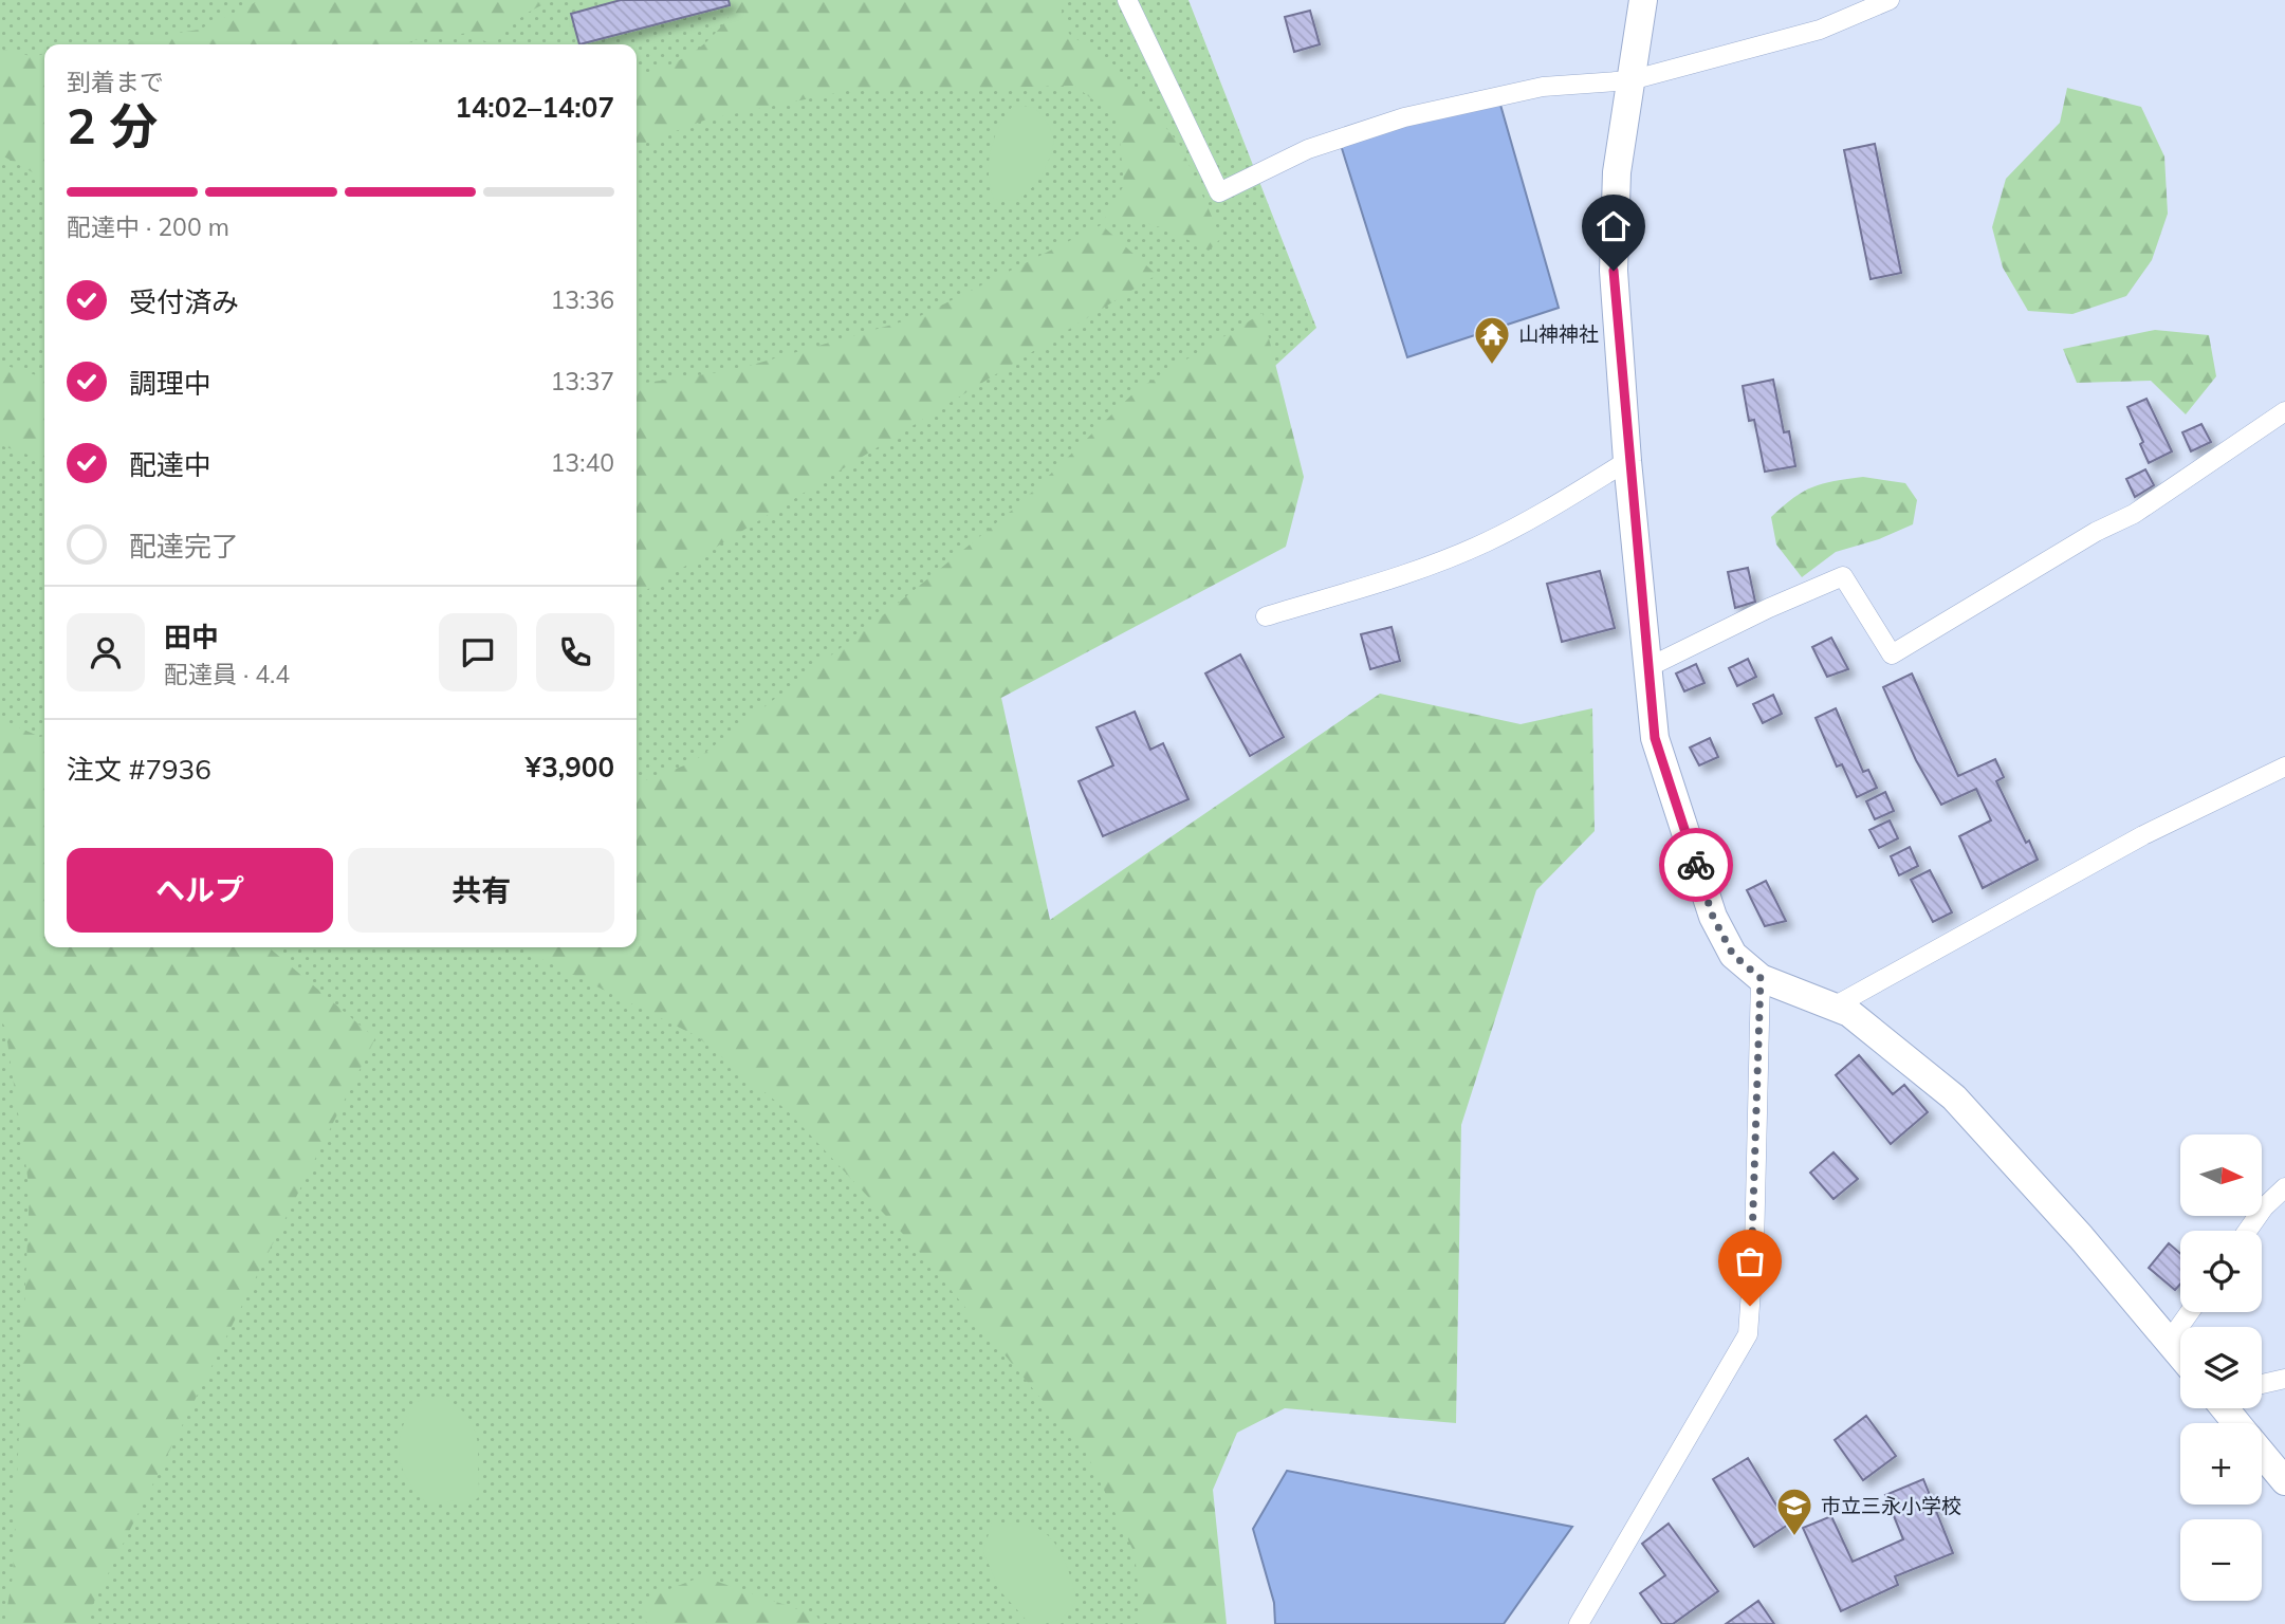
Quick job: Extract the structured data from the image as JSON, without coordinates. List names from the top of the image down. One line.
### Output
{"places":{"temple":["山神神社"],"school or university":["市立三永小学校"]},"north":"right","page":{"heading":["2 分","到着まで","14:02–14:07"],"panel":["田中","配達員 · 4.4","注文 #7936","¥3,900"],"bar":"配達中 · 200 m","list":[["受付済み","13:36"],["調理中","13:37"],["配達中","13:40"],"配達完了"],"buttons":["ヘルプ","共有"],"map_buttons":["+","−"]}}
